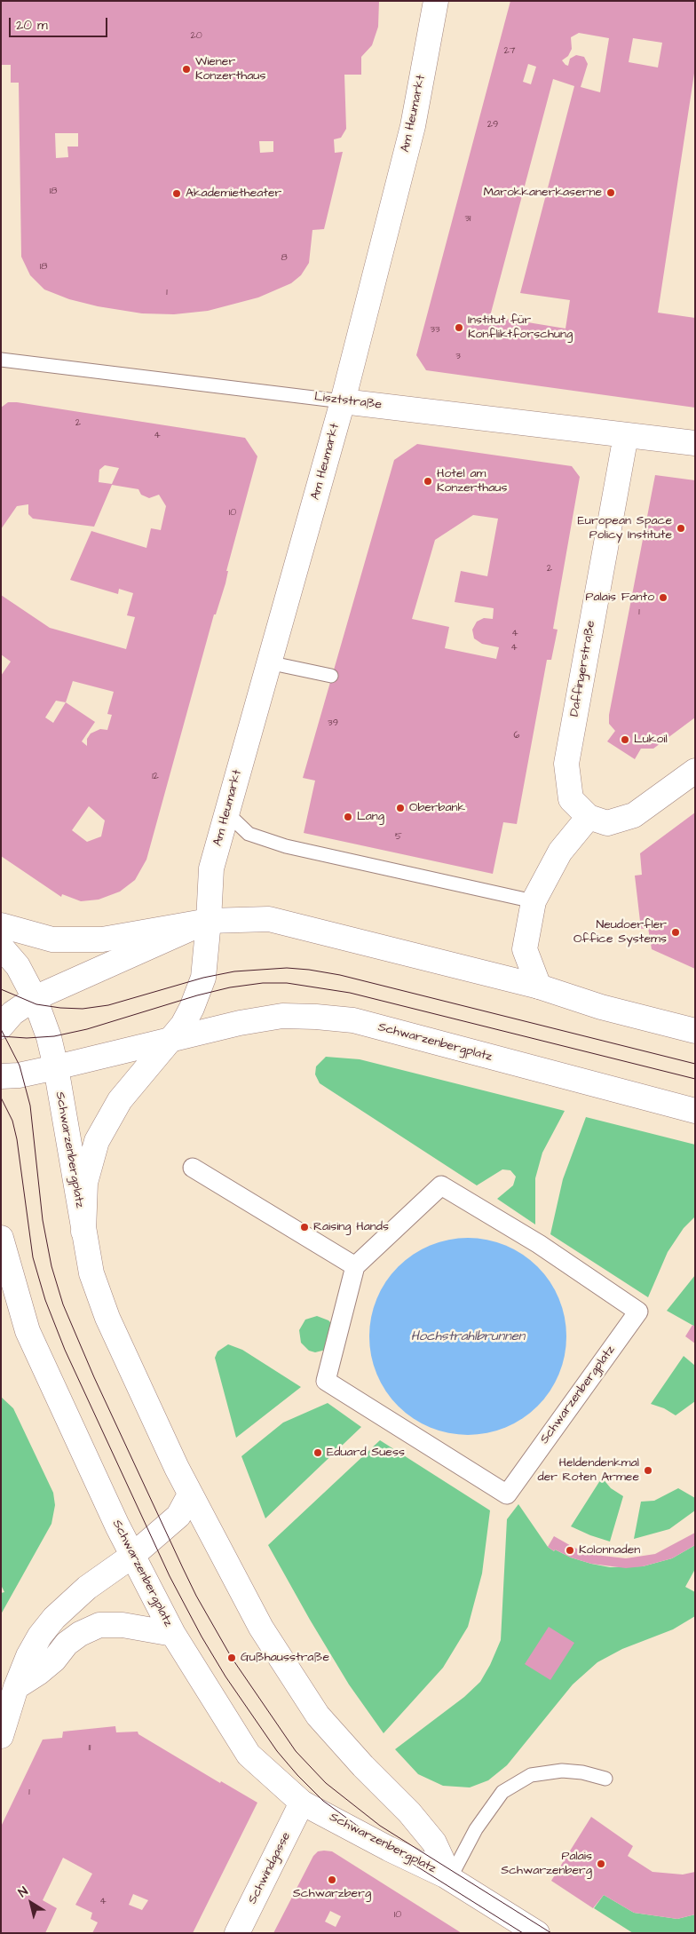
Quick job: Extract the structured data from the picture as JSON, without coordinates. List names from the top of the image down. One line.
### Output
{"streets":{"street":["Am Heumarkt","Lisztstraße","Daffingerstraße","Schwarzenbergplatz","Schwindgasse"]},"crossings":[["Am Heumarkt","Lisztstraße"],["Am Heumarkt","Schwarzenbergplatz"],["Lisztstraße","Daffingerstraße"],["Schwarzenbergplatz","Schwindgasse"]],"water":["Hochstrahlbrunnen"],"places":["Wiener Konzerthaus","Marokkanerkaserne","Akademietheater","Institut für Konfliktforschung","Hotel am Konzerthaus","European Space Policy Institute","Palais Fanto","Lukoil","Oberbank","Lang","Neudoerfler Office Systems","Raising Hands","Eduard Suess","Heldendenkmal der Roten Armee","Kolonnaden","Gußhausstraße","Palais Schwarzenberg","Schwarzberg"],"house_numbers":["20","27","29","18","31","8","18","1","33","3","2","4","10","2","1","4","4","39","6","12","5","11","1","4","10"],"scale_bar":"20 m","north":"top left"}
